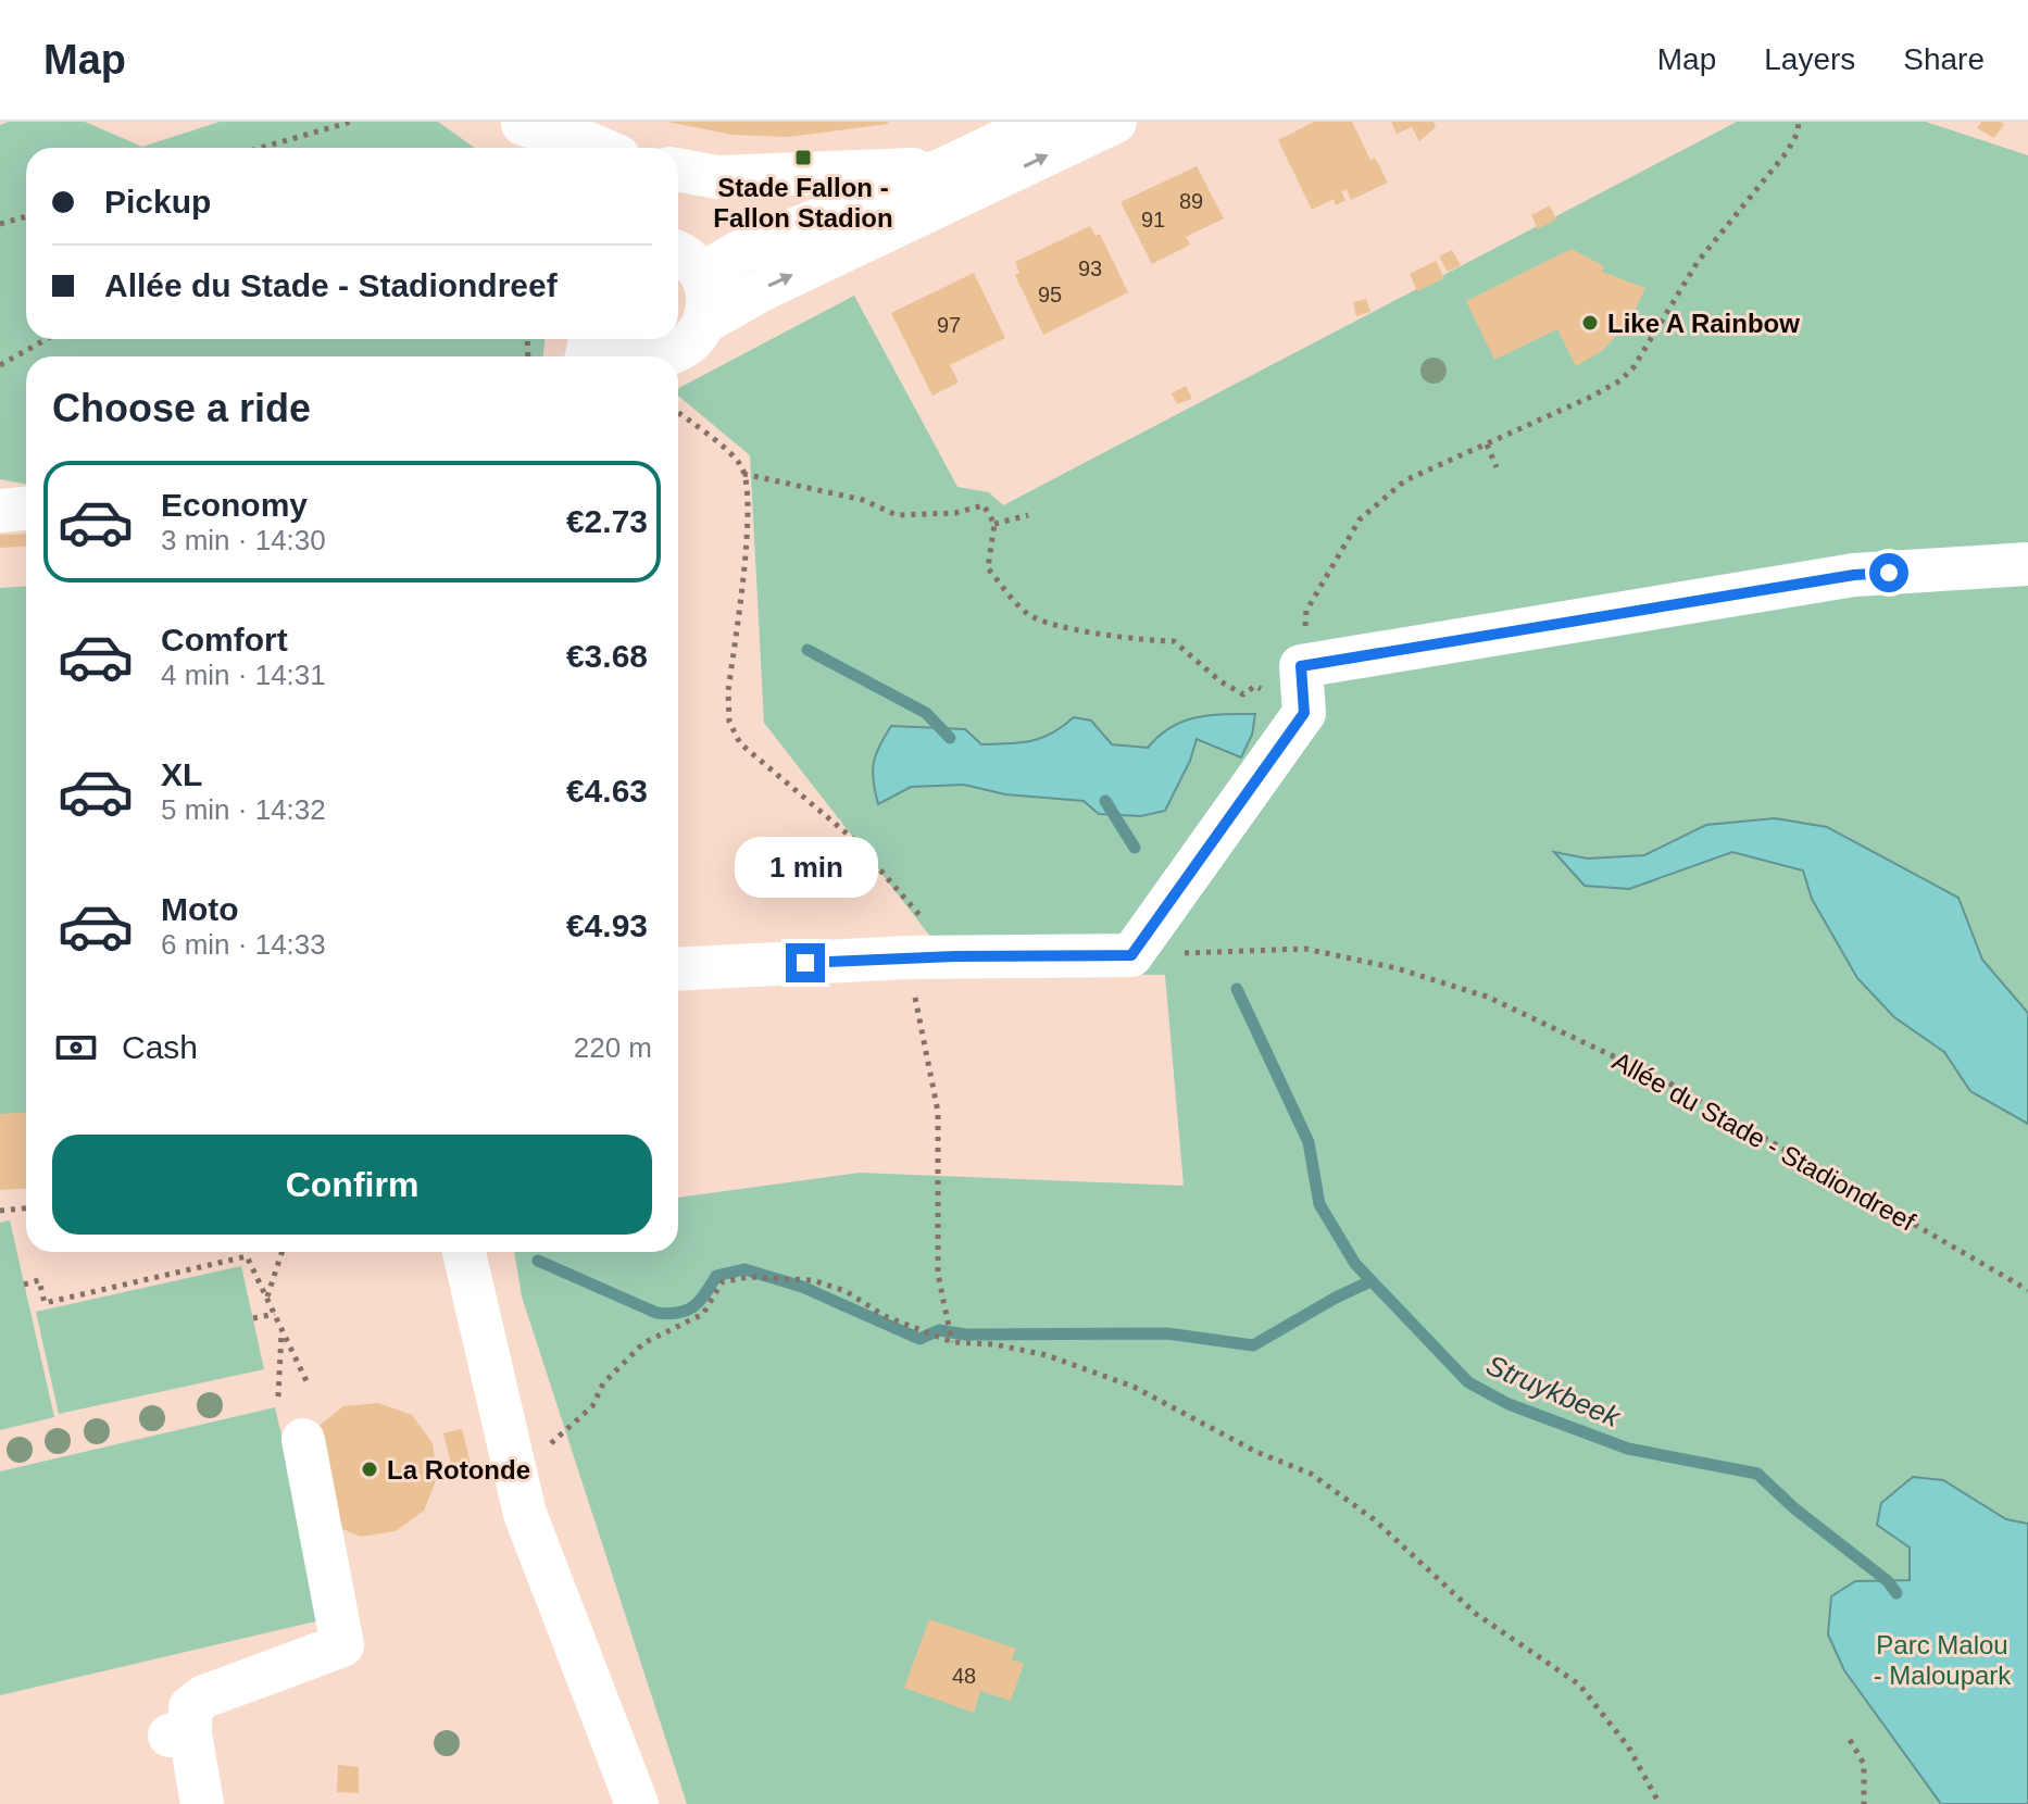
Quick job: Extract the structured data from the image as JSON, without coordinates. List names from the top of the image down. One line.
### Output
{"streets":{"path":["Allée du Stade - Stadiondreef"]},"water":["Struykbeek"],"parks":["Parc Malou - Maloupark"],"places":{"transit":["Stade Fallon - Fallon Stadion"],"other":["Like A Rainbow","La Rotonde"]},"house_numbers":["89","91","93","95","97","48"],"page":{"header":"Map","nav":["Map","Layers","Share"],"banner":["Pickup","Allée du Stade - Stadiondreef"],"heading":"Choose a ride","list":[{"name":"Economy","note":"3 min · 14:30","value":"€2.73"},{"name":"Comfort","note":"4 min · 14:31","value":"€3.68"},{"name":"XL","note":"5 min · 14:32","value":"€4.63"},{"name":"Moto","note":"6 min · 14:33","value":"€4.93"}],"bubble":"1 min","pay":["Cash","220 m"],"buttons":"Confirm"}}
